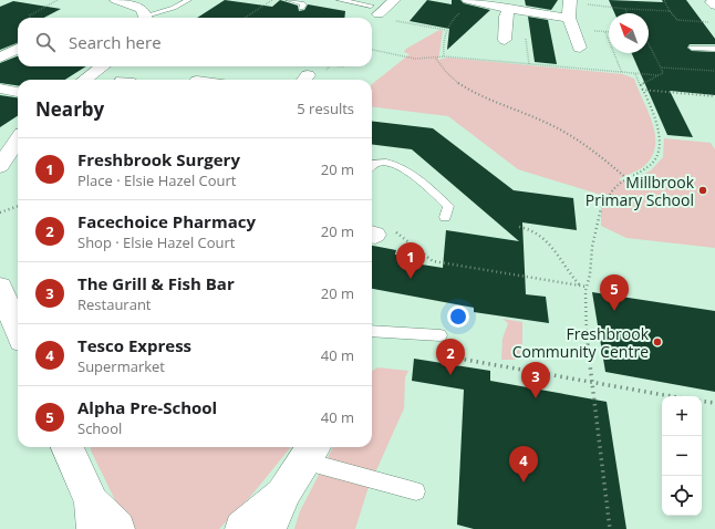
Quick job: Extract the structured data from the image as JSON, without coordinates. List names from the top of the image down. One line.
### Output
{"places":["Millbrook Primary School","Freshbrook Community Centre"],"north":"top left","page":{"search":"Search here","heading":["Nearby","5 results"],"list":[{"mark":"1","name":"Freshbrook Surgery","note":"Place · Elsie Hazel Court","value":"20 m"},{"mark":"2","name":"Facechoice Pharmacy","note":"Shop · Elsie Hazel Court","value":"20 m"},{"mark":"3","name":"The Grill & Fish Bar","note":"Restaurant","value":"20 m"},{"mark":"4","name":"Tesco Express","note":"Supermarket","value":"40 m"},{"mark":"5","name":"Alpha Pre-School","note":"School","value":"40 m"}],"pins":["1","5","2","3","4"],"map_buttons":["+","−"]}}
